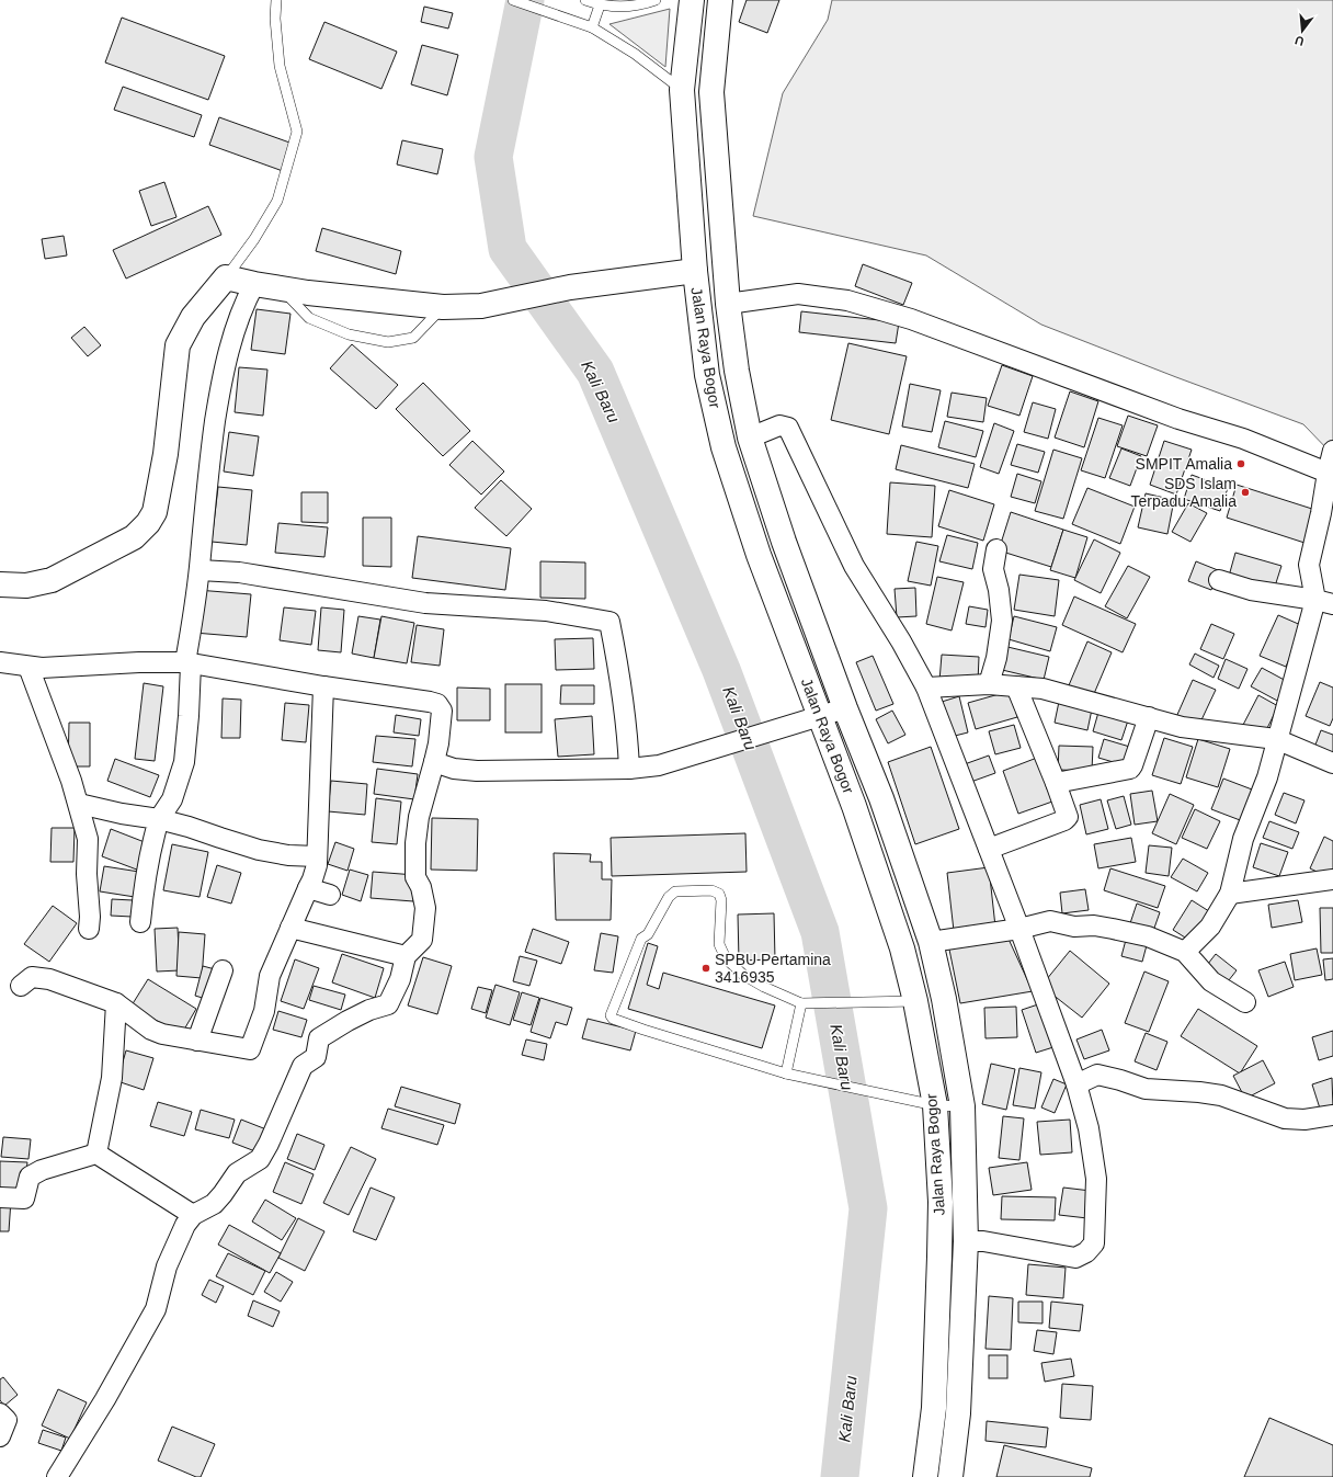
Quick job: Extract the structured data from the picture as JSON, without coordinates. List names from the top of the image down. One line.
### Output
{"streets":{"main road":["Jalan Raya Bogor"]},"water":["Kali Baru"],"places":["SMPIT Amalia","SDS Islam Terpadu Amalia","SPBU Pertamina 3416935"],"north":"bottom"}
